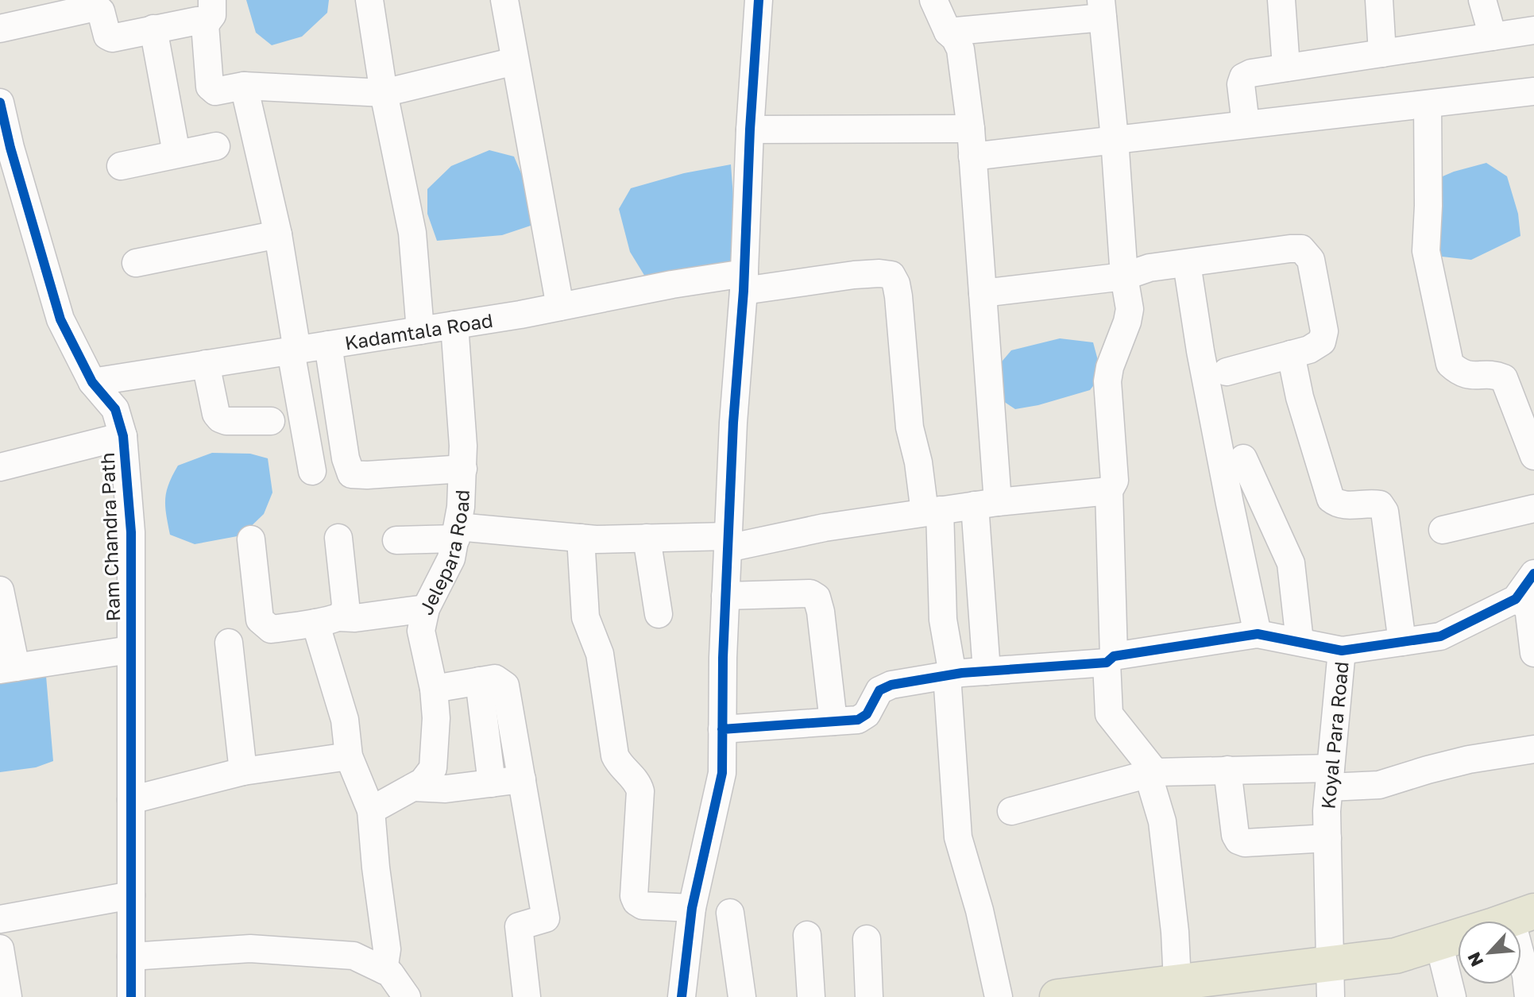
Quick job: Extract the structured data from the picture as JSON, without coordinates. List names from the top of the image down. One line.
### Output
{"streets":{"street":["Kadamtala Road","Ram Chandra Path","Jelepara Road","Koyal Para Road"]},"crossings":[["Kadamtala Road","Ram Chandra Path"],["Kadamtala Road","Jelepara Road"]],"north":"bottom left"}
